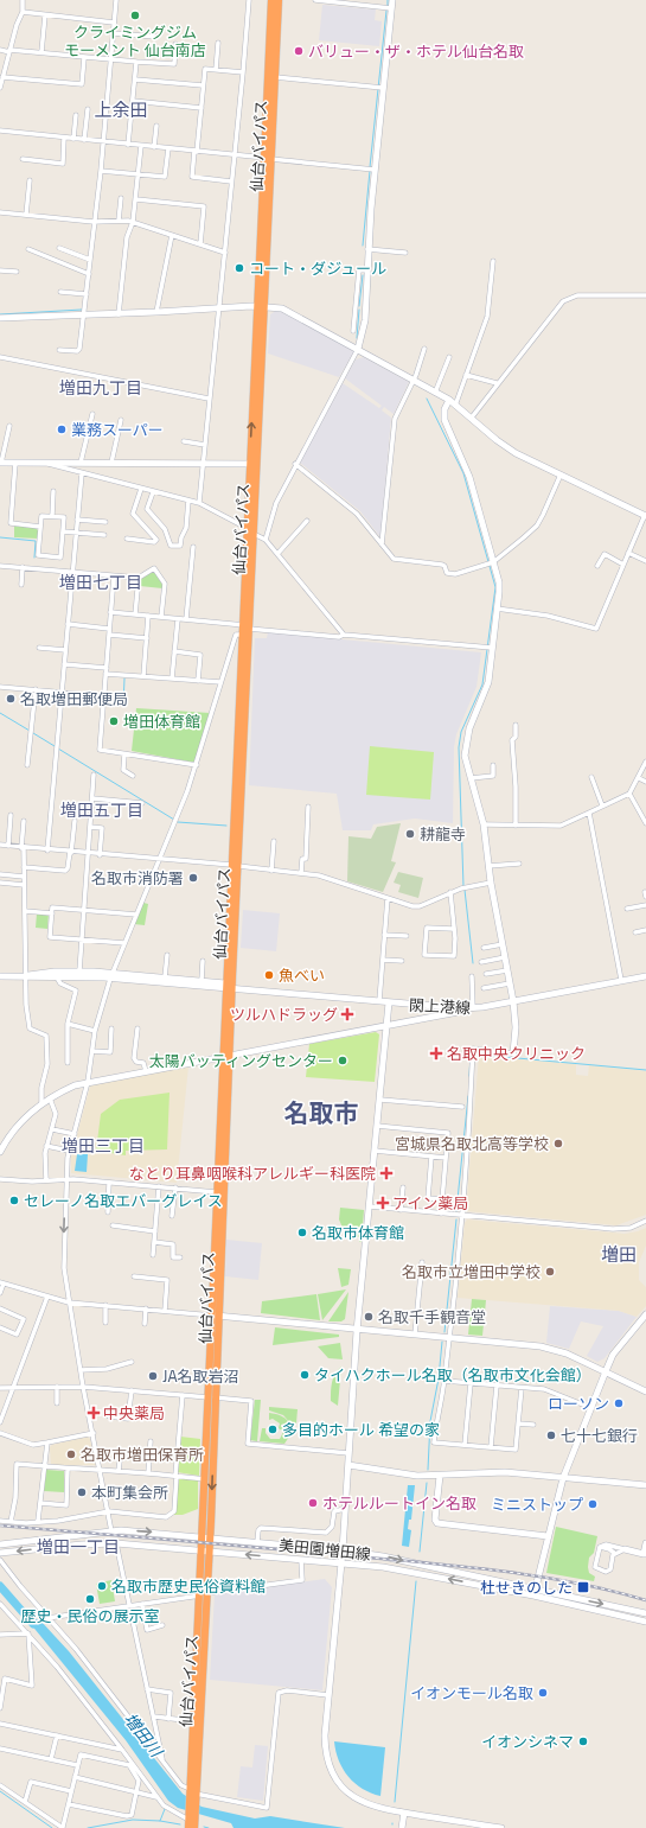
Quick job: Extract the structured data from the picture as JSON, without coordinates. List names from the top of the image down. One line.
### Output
{"streets":{"highway":["仙台バイパス"],"street":["閖上港線","美田園増田線"]},"crossings":[["仙台バイパス","閖上港線"],["仙台バイパス","美田園増田線"]],"districts":["上余田","増田九丁目","増田七丁目","増田五丁目","名取市","増田三丁目","増田","増田一丁目"],"water":["増田川"],"places":{"other":["クライミングジム モーメント 仙台南店","バリュー・ザ・ホテル仙台名取","コート・ダジュール","業務スーパー","名取増田郵便局","増田体育館","耕龍寺","名取市消防署","魚べい","太陽バッティングセンター","宮城県名取北高等学校","セレーノ名取エバーグレイス","名取市体育館","名取市立増田中学校","名取千手観音堂","タイハクホール名取（名取市文化会館）","JA名取岩沼","ローソン","多目的ホール 希望の家","七十七銀行","名取市増田保育所","本町集会所","ホテルルートイン名取","ミニストップ","名取市歴史民俗資料館","歴史・民俗の展示室","イオンモール名取","イオンシネマ"],"health":["ツルハドラッグ","名取中央クリニック","なとり耳鼻咽喉科アレルギー科医院","アイン薬局","中央薬局"],"transit":["杜せきのした"]}}
